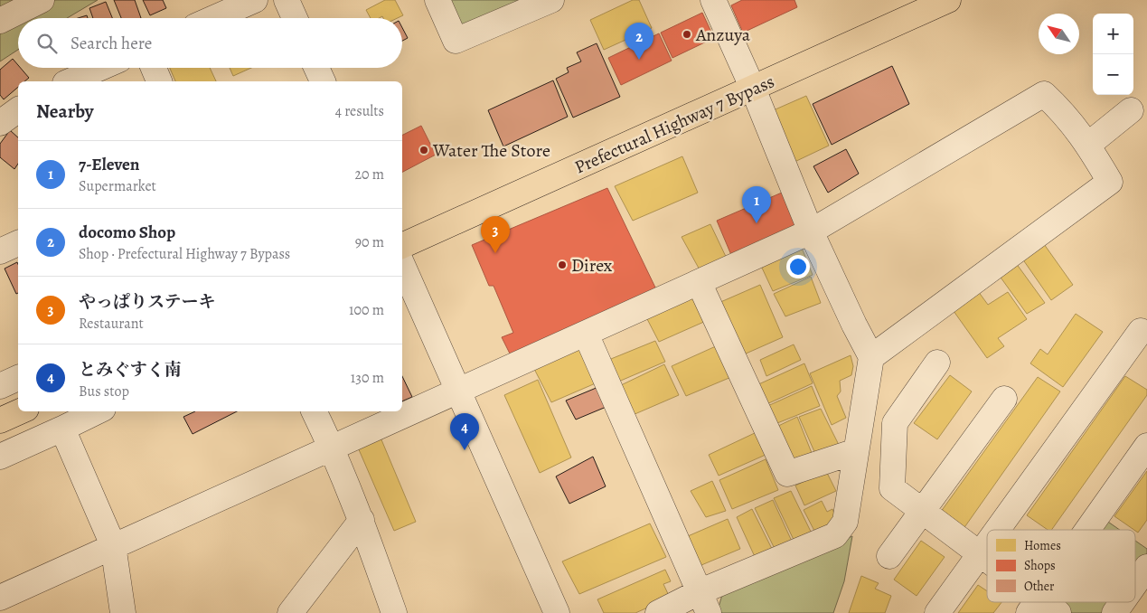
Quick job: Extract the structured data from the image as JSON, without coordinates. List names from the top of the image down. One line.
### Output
{"streets":{"main road":["Prefectural Highway 7 Bypass"]},"places":["Anzuya","Water The Store","Direx"],"legend":["Homes","Shops","Other"],"north":"top left","page":{"map_buttons":["+","−"],"search":"Search here","pins":["2","1","3","4"],"heading":["Nearby","4 results"],"list":[{"mark":"1","name":"7-Eleven","note":"Supermarket","value":"20 m"},{"mark":"2","name":"docomo Shop","note":"Shop · Prefectural Highway 7 Bypass","value":"90 m"},{"mark":"3","name":"やっぱりステーキ","note":"Restaurant","value":"100 m"},{"mark":"4","name":"とみぐすく南","note":"Bus stop","value":"130 m"}]}}
